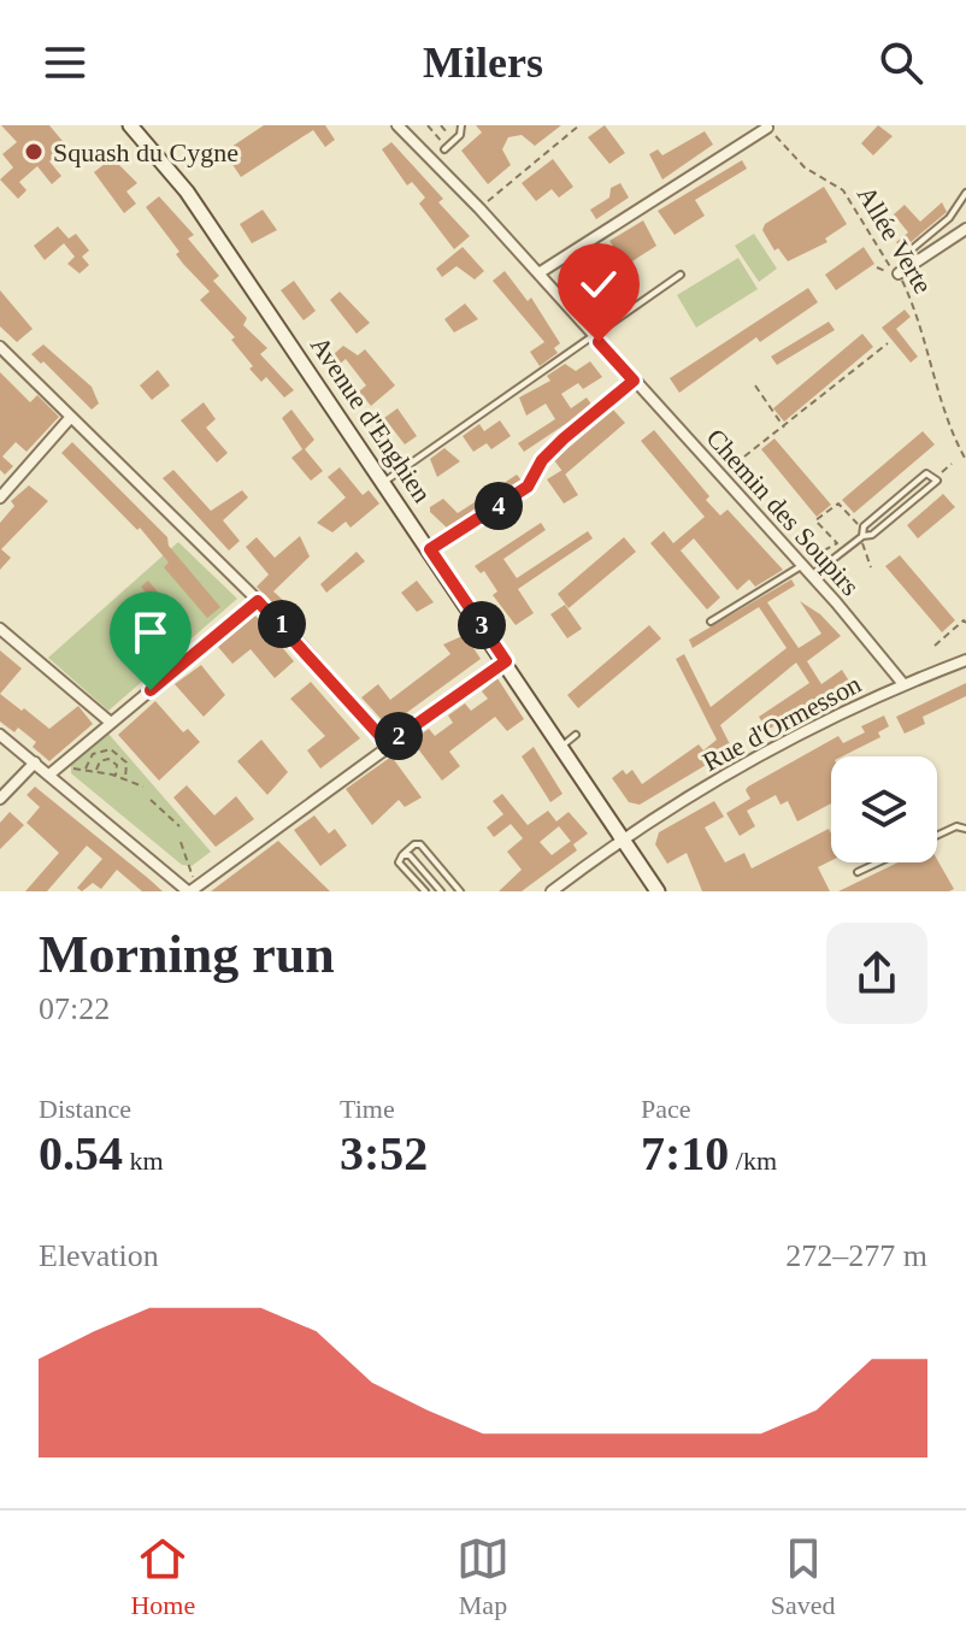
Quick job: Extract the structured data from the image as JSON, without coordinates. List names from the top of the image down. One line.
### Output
{"streets":{"main road":["Avenue d'Enghien"],"street":["Chemin des Soupirs","Rue d'Ormesson"],"path":["Allée Verte"]},"crossings":[["Avenue d'Enghien","Rue d'Ormesson"],["Chemin des Soupirs","Rue d'Ormesson"]],"places":["Squash du Cygne"],"page":{"header":"Milers","pins":["4","1","3","2"],"heading":["Morning run","07:22"],"stats":[["Distance","0.54 km"],["Time","3:52"],["Pace","7:10 /km"]],"chart":["Elevation","272–277 m"],"tabs":["Home","Map","Saved"]}}
